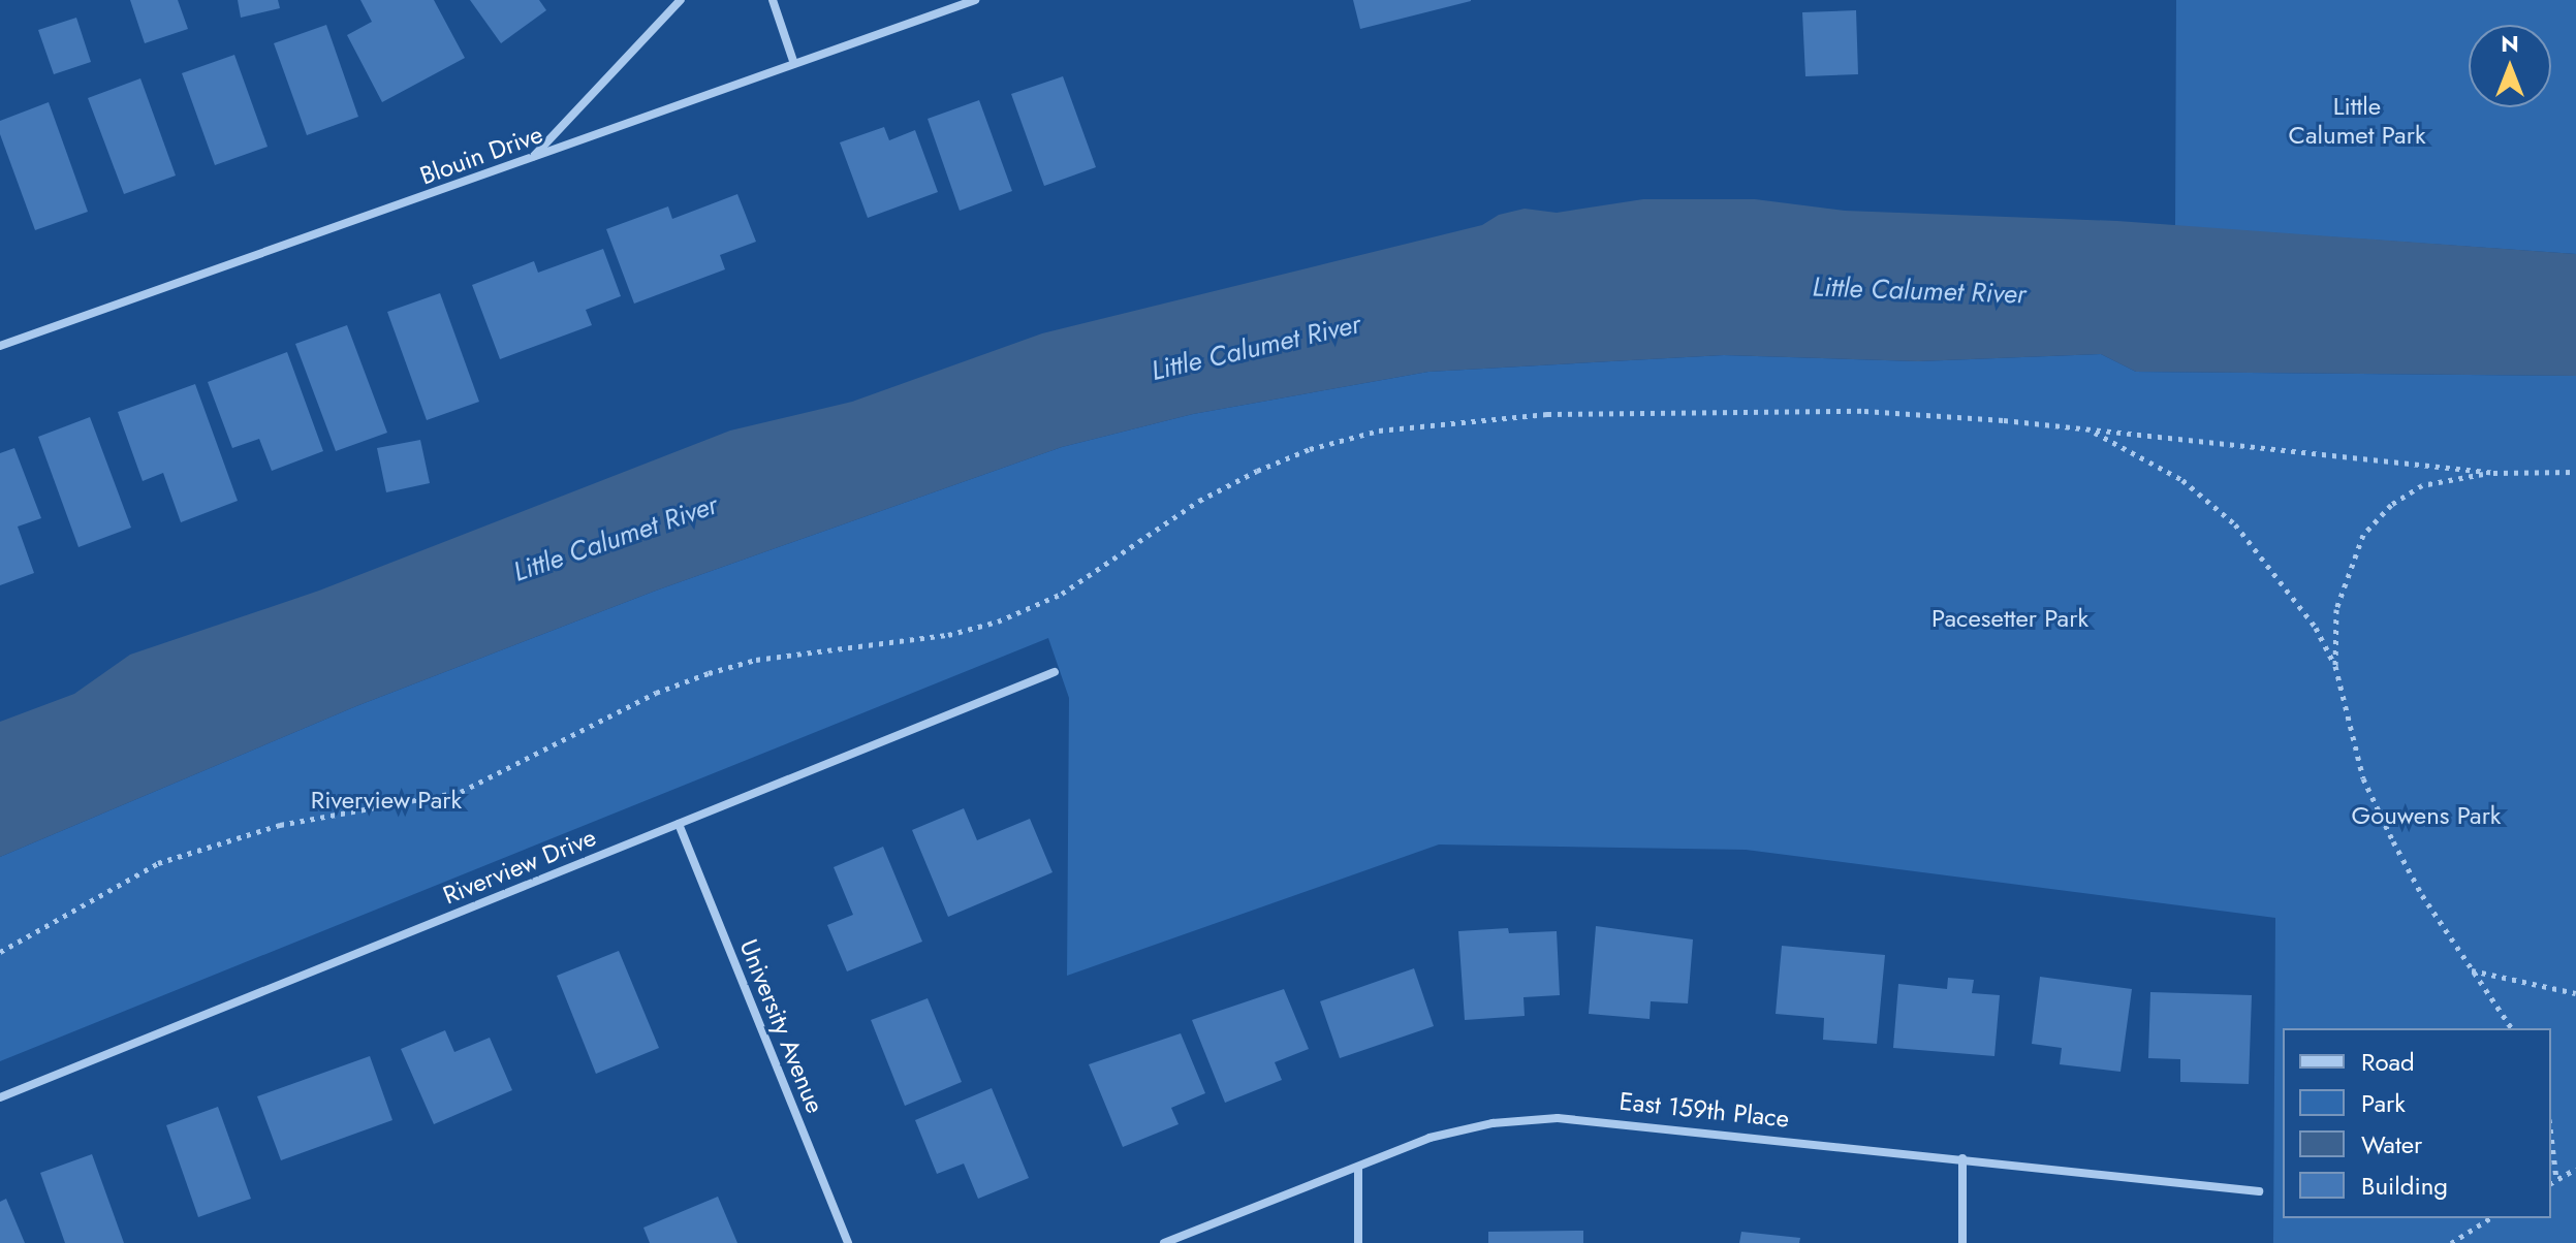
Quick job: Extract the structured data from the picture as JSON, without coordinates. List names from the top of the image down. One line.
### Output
{"streets":{"street":["Blouin Drive","Riverview Drive","University Avenue","East 159th Place"]},"crossings":[["Riverview Drive","University Avenue"]],"water":["Little Calumet River"],"parks":["Little Calumet Park","Pacesetter Park","Riverview Park","Gouwens Park"],"legend":["Road","Park","Water","Building"],"north":"top"}
